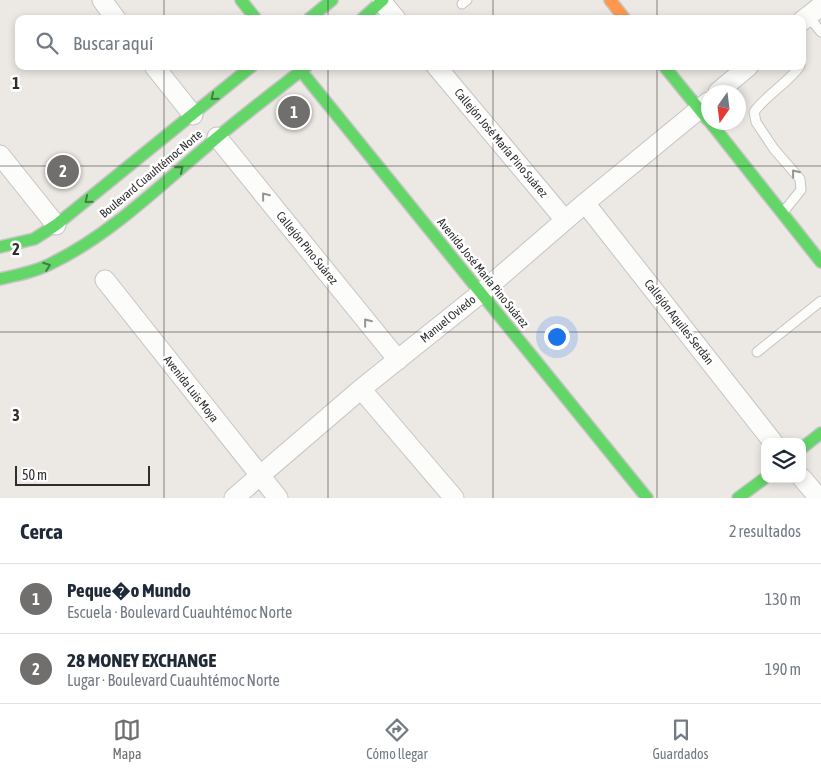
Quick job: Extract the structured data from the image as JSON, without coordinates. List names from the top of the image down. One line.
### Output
{"streets":{"street":["Callejón José María Pino Suárez","Boulevard Cuauhtémoc Norte","Callejón Pino Suárez","Avenida José María Pino Suárez","Manuel Oviedo","Callejón Aquiles Serdán","Avenida Luis Moya"]},"crossings":[["Callejón José María Pino Suárez","Manuel Oviedo"],["Boulevard Cuauhtémoc Norte","Callejón Pino Suárez"],["Callejón Pino Suárez","Manuel Oviedo"],["Avenida José María Pino Suárez","Manuel Oviedo"],["Manuel Oviedo","Callejón Aquiles Serdán"],["Manuel Oviedo","Avenida Luis Moya"]],"one_way":["Callejón Pino Suárez"],"scale_bar":"50 m","north":"bottom","page":{"search":"Buscar aquí","pins":["1","2"],"scale":"50 m","heading":["Cerca","2 resultados"],"list":[{"mark":"1","name":"Peque�o Mundo","note":"Escuela · Boulevard Cuauhtémoc Norte","value":"130 m"},{"mark":"2","name":"28 MONEY EXCHANGE","note":"Lugar · Boulevard Cuauhtémoc Norte","value":"190 m"}],"nav":["Mapa","Cómo llegar","Guardados"]},"grid":{"rows":["1","2","3"]}}
